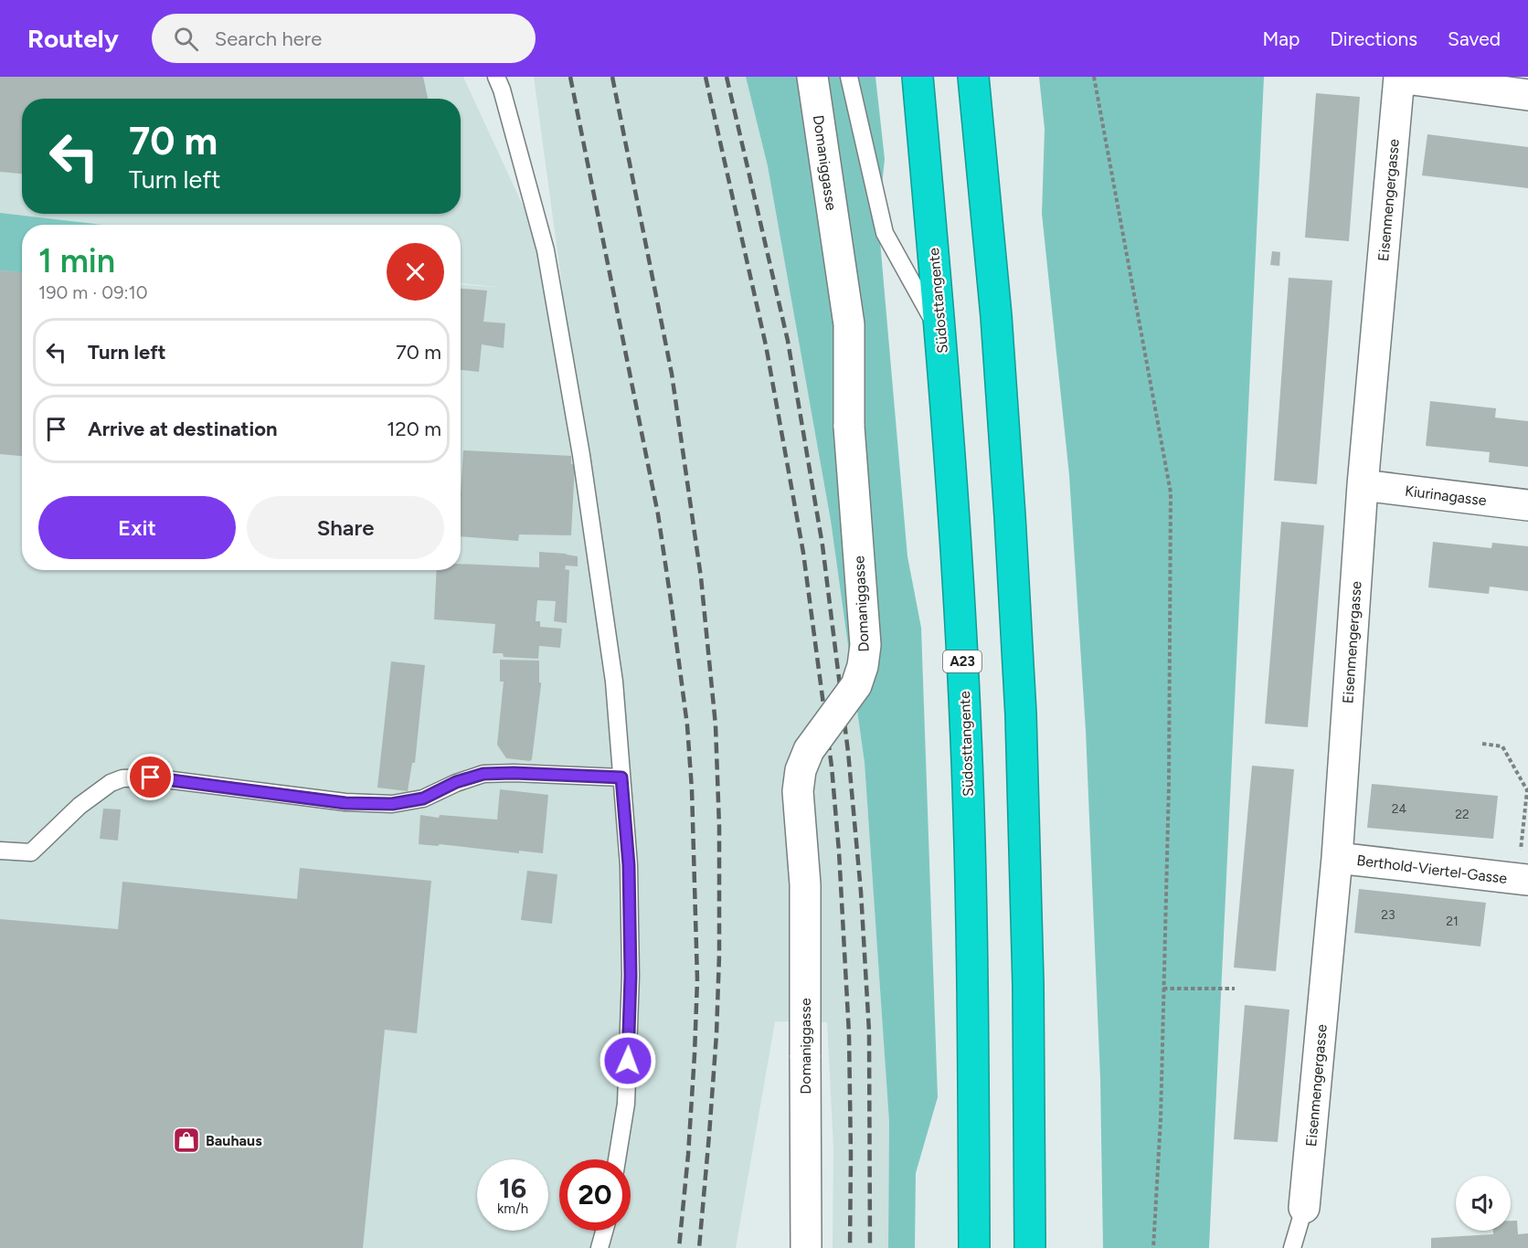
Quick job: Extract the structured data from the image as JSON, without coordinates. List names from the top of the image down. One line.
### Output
{"streets":{"highway":["Südosttangente","A23"],"street":["Domaniggasse","Eisenmengergasse","Kiurinagasse","Berthold-Viertel-Gasse"]},"crossings":[["Eisenmengergasse","Kiurinagasse"],["Eisenmengergasse","Berthold-Viertel-Gasse"]],"places":{"shop":["Bauhaus"]},"house_numbers":["24","22","23","21"],"page":{"header":"Routely","search":"Search here","nav":["Map","Directions","Saved"],"turn":["70 m","Turn left"],"heading":["1 min","190 m · 09:10"],"list":[{"name":"Turn left","value":"70 m"},{"name":"Arrive at destination","value":"120 m"}],"buttons":["Exit","Share"],"speed":"16 km/h","limit":"20"}}
